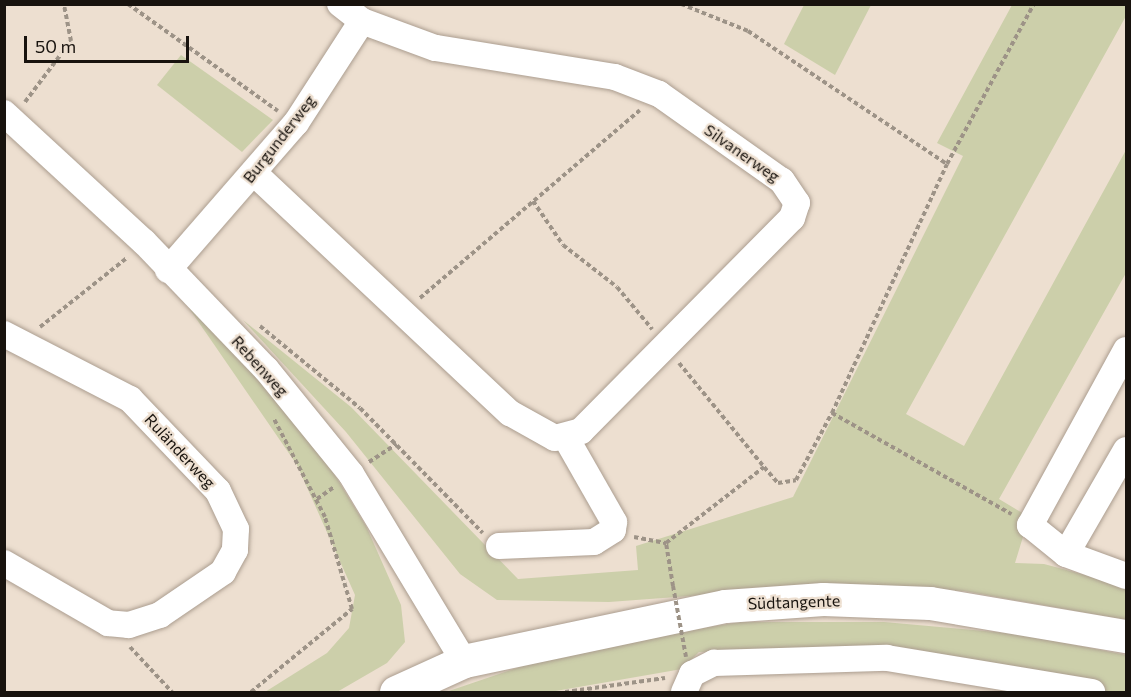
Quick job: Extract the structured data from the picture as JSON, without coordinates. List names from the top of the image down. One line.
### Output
{"streets":{"main road":["Südtangente"],"street":["Burgunderweg","Silvanerweg","Rebenweg","Ruländerweg"]},"crossings":[["Burgunderweg","Silvanerweg"],["Burgunderweg","Rebenweg"],["Rebenweg","Südtangente"]],"scale_bar":"50 m"}
